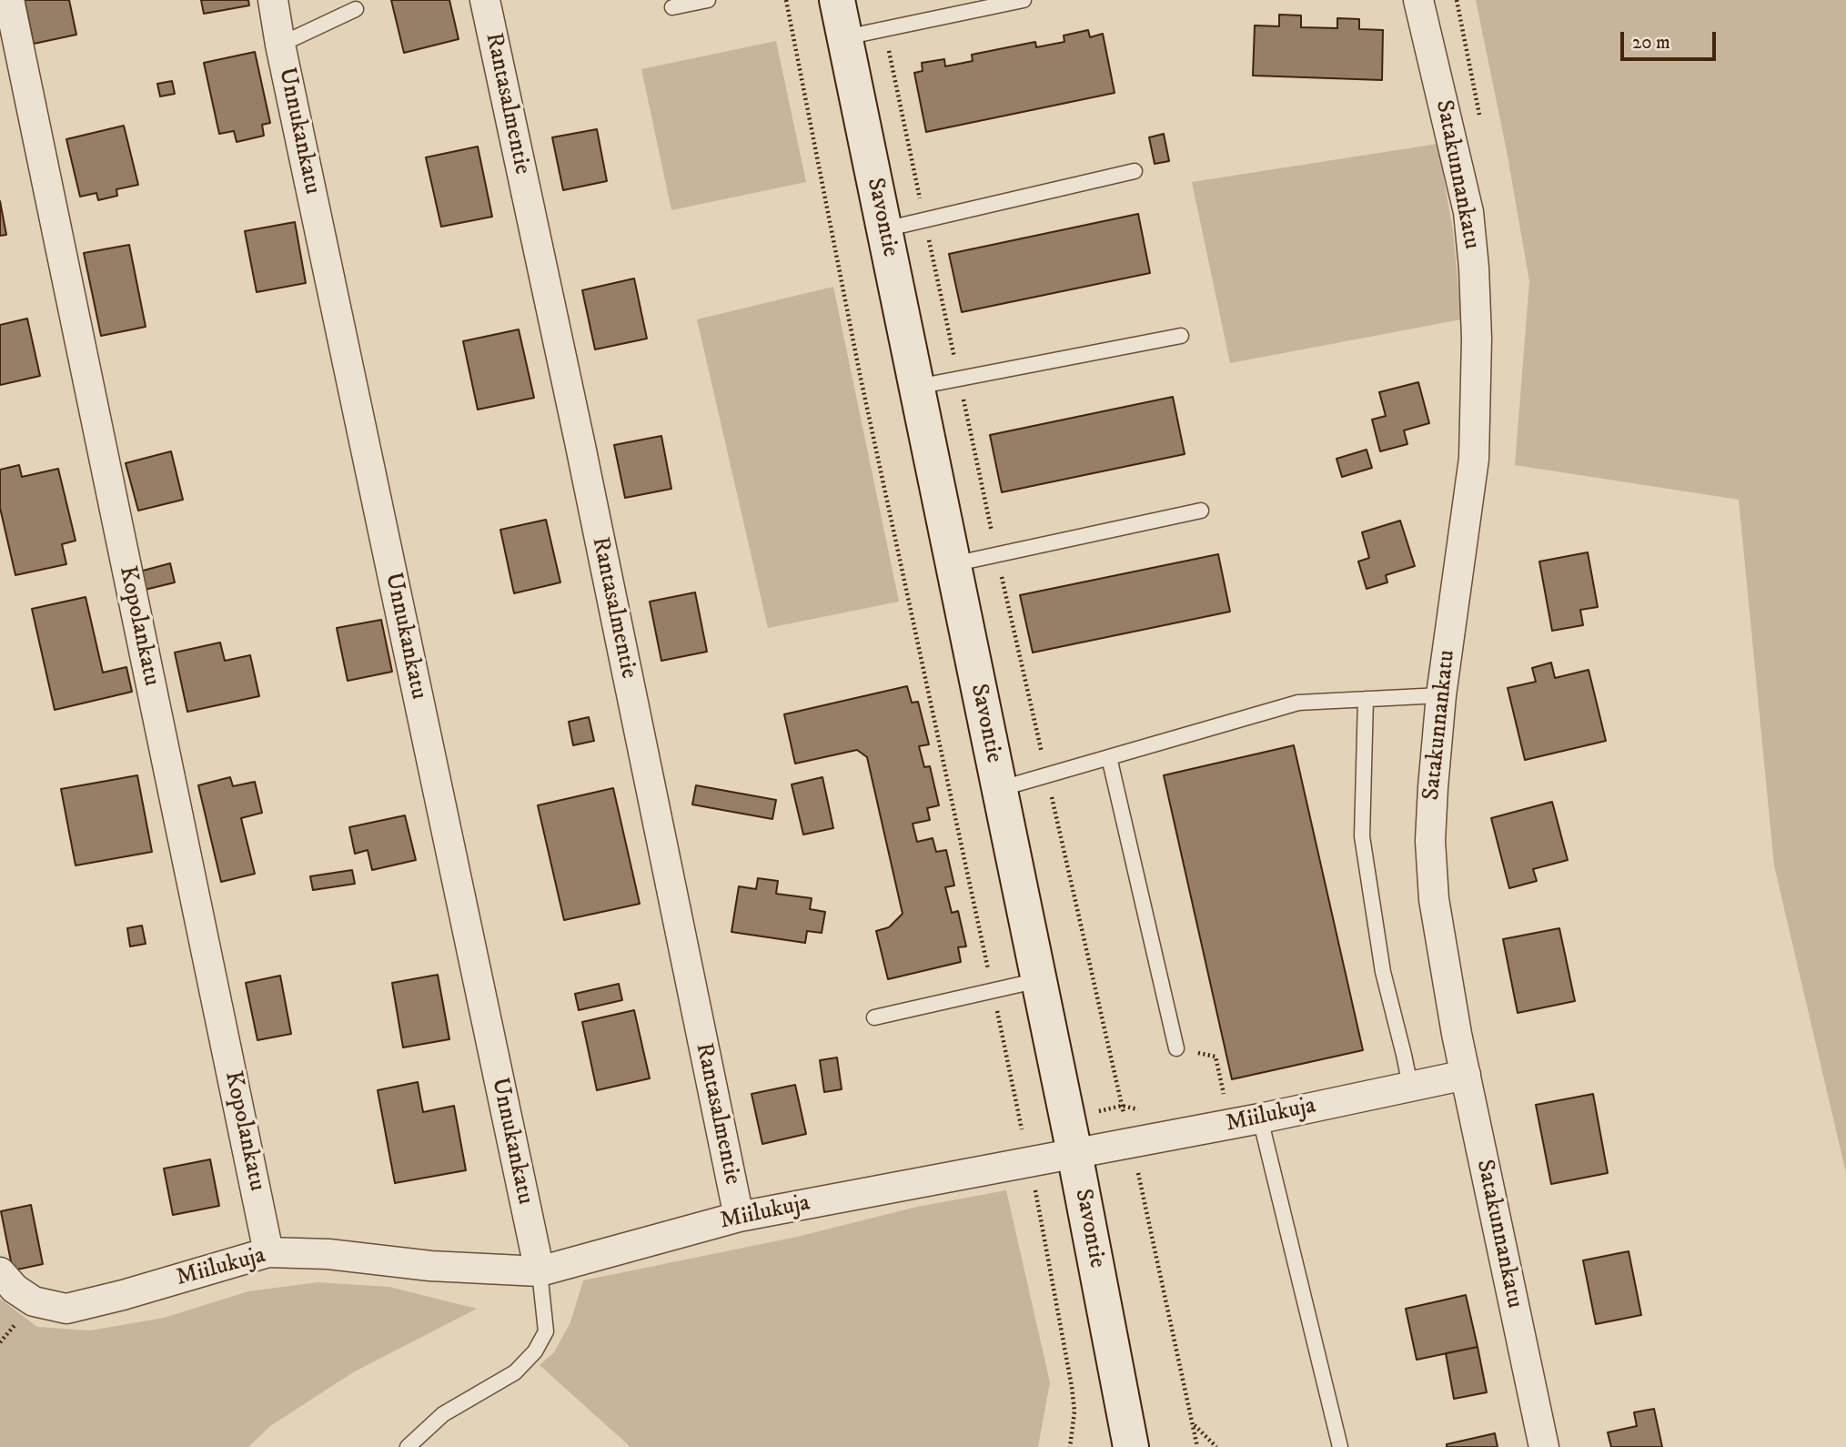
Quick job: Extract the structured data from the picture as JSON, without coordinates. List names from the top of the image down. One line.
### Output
{"streets":{"street":["Rantasalmentie","Unnukankatu","Satakunnankatu","Savontie","Kopolankatu","Miilukuja"]},"crossings":[["Rantasalmentie","Miilukuja"],["Unnukankatu","Miilukuja"],["Satakunnankatu","Miilukuja"],["Savontie","Miilukuja"],["Kopolankatu","Miilukuja"]],"scale_bar":"20 m"}
